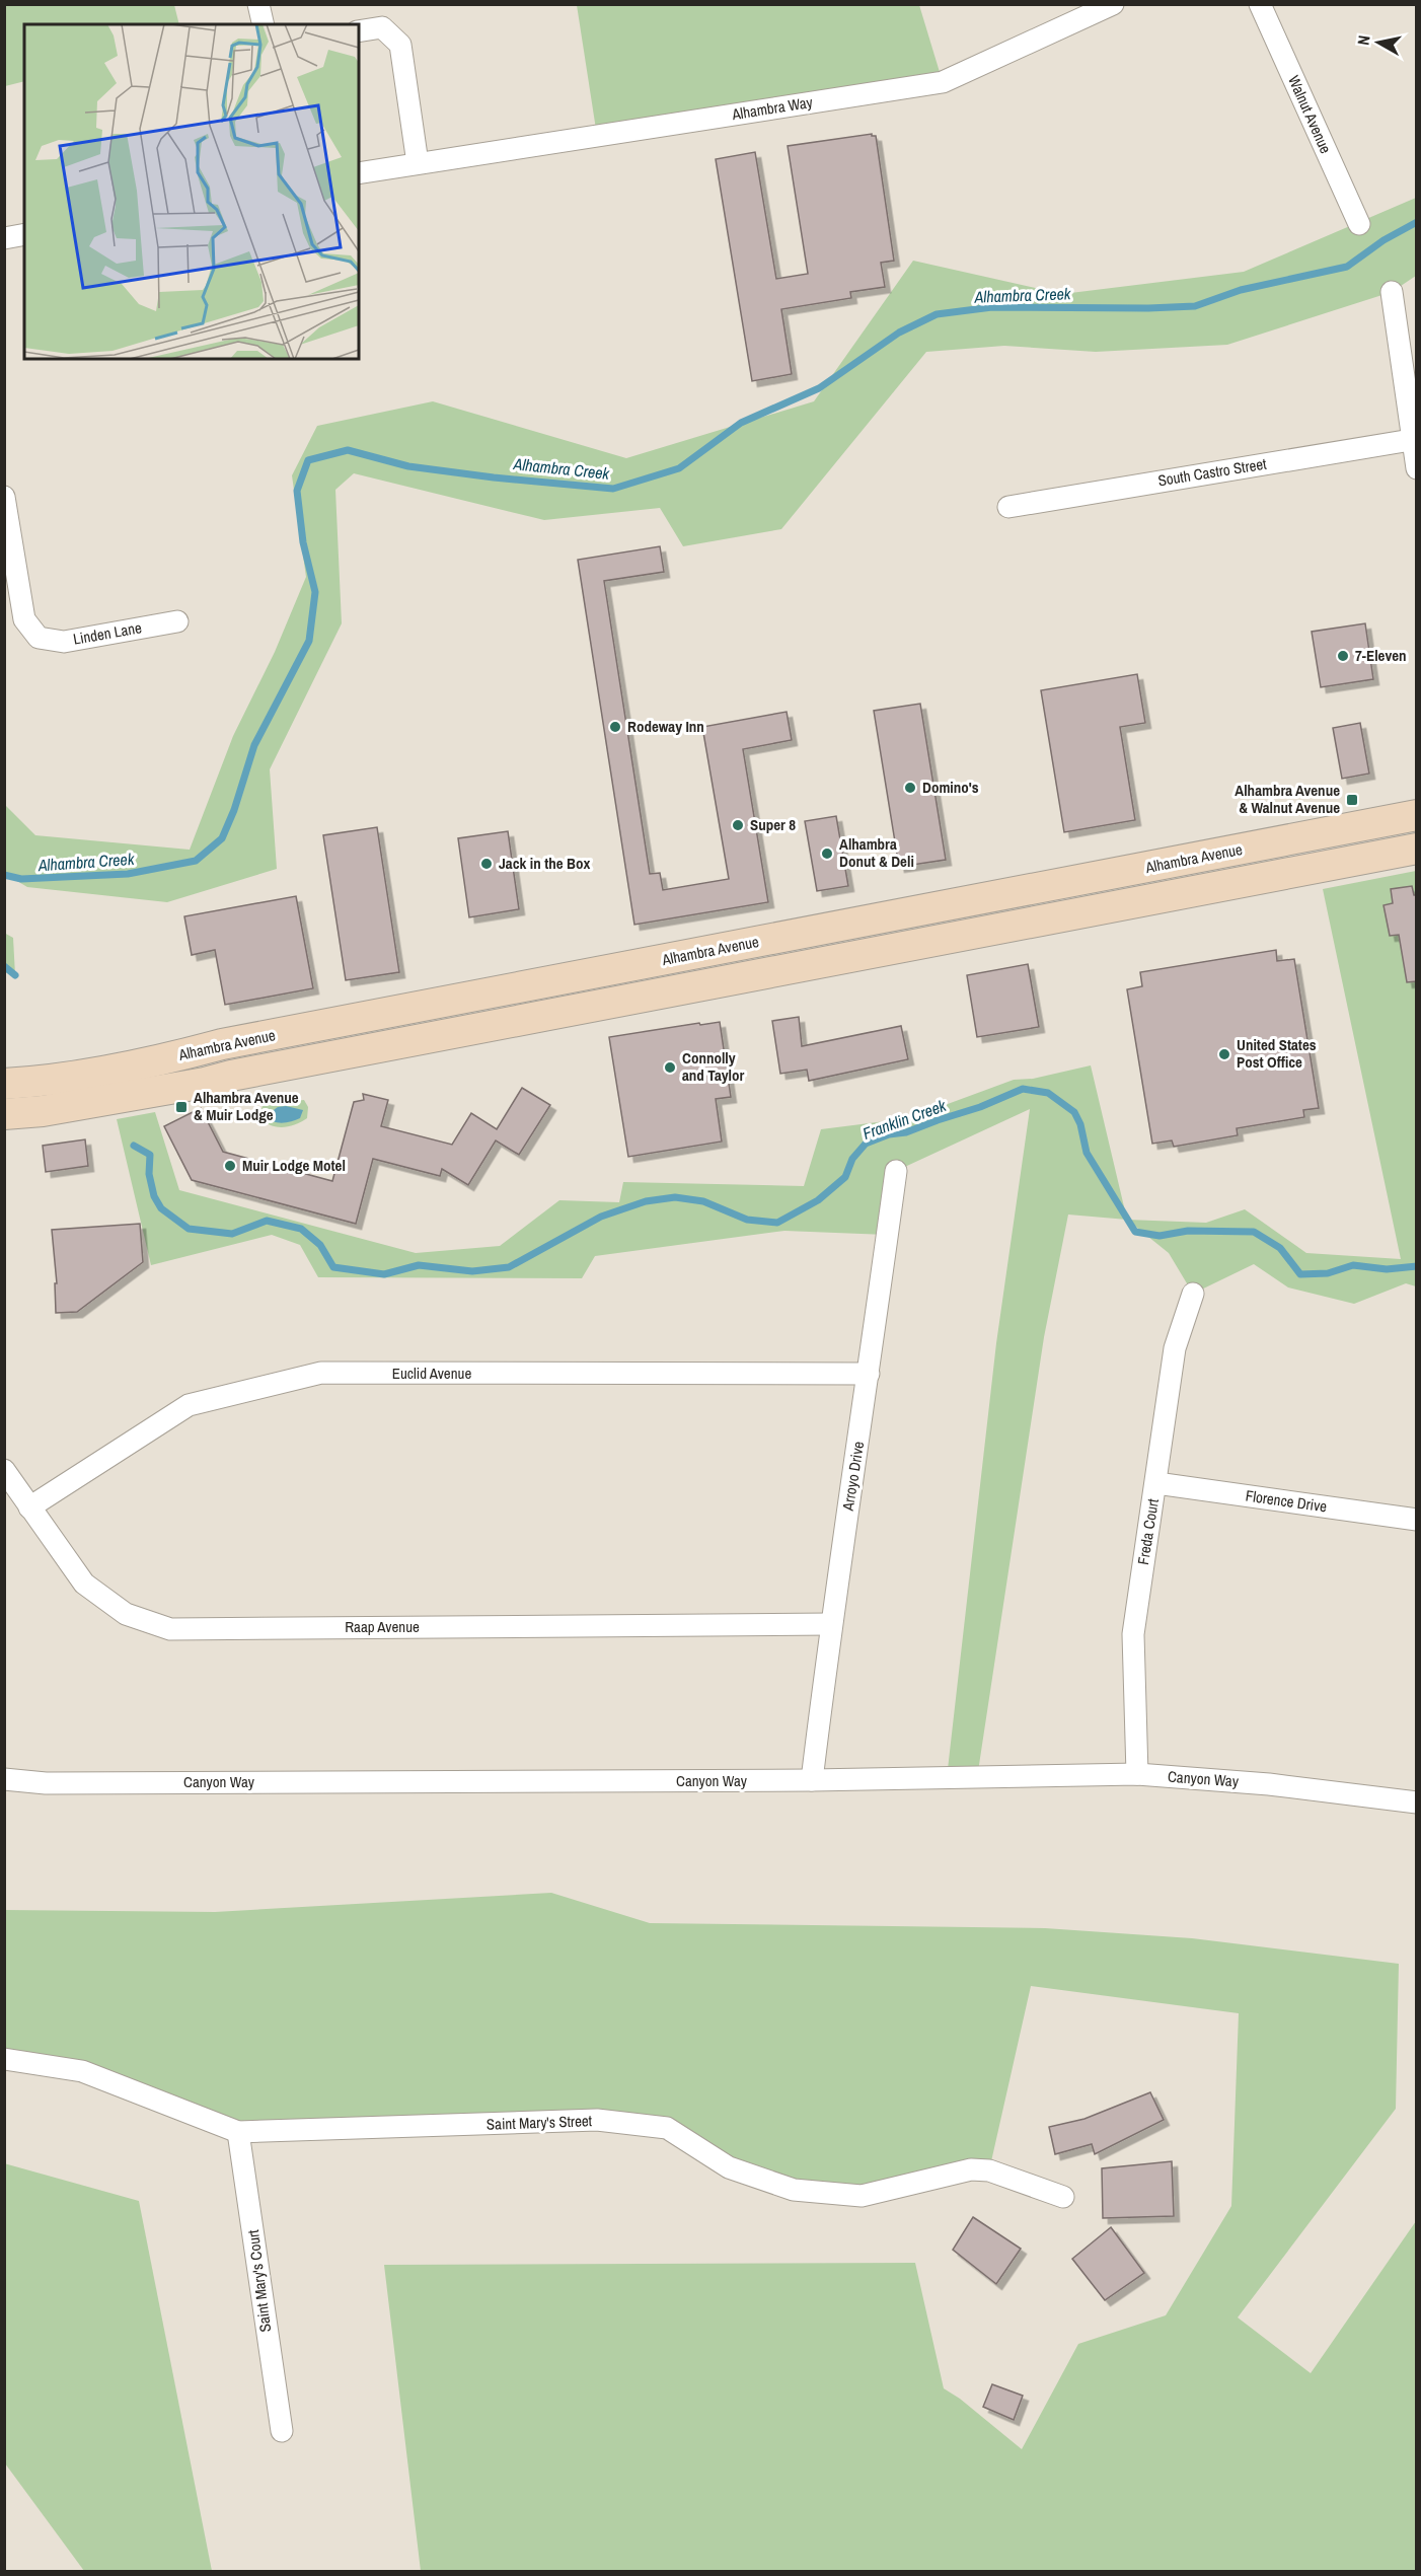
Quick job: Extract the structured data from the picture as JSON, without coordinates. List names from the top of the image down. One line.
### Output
{"streets":{"main road":["Alhambra Avenue"],"street":["Alhambra Way","Walnut Avenue","South Castro Street","Linden Lane","Euclid Avenue","Arroyo Drive","Florence Drive","Freda Court","Raap Avenue","Canyon Way","Saint Mary's Street","Saint Mary's Court"]},"crossings":[["Euclid Avenue","Arroyo Drive"],["Euclid Avenue","Raap Avenue"],["Arroyo Drive","Raap Avenue"],["Arroyo Drive","Canyon Way"],["Florence Drive","Freda Court"],["Freda Court","Canyon Way"],["Saint Mary's Street","Saint Mary's Court"]],"water":["Alhambra Creek","Franklin Creek"],"places":{"other":["7-Eleven","Rodeway Inn","Domino's","Super 8","Alhambra Donut & Deli","Jack in the Box","United States Post Office","Connolly and Taylor","Muir Lodge Motel"],"transit":["Alhambra Avenue & Walnut Avenue","Alhambra Avenue & Muir Lodge"]},"north":"left"}
